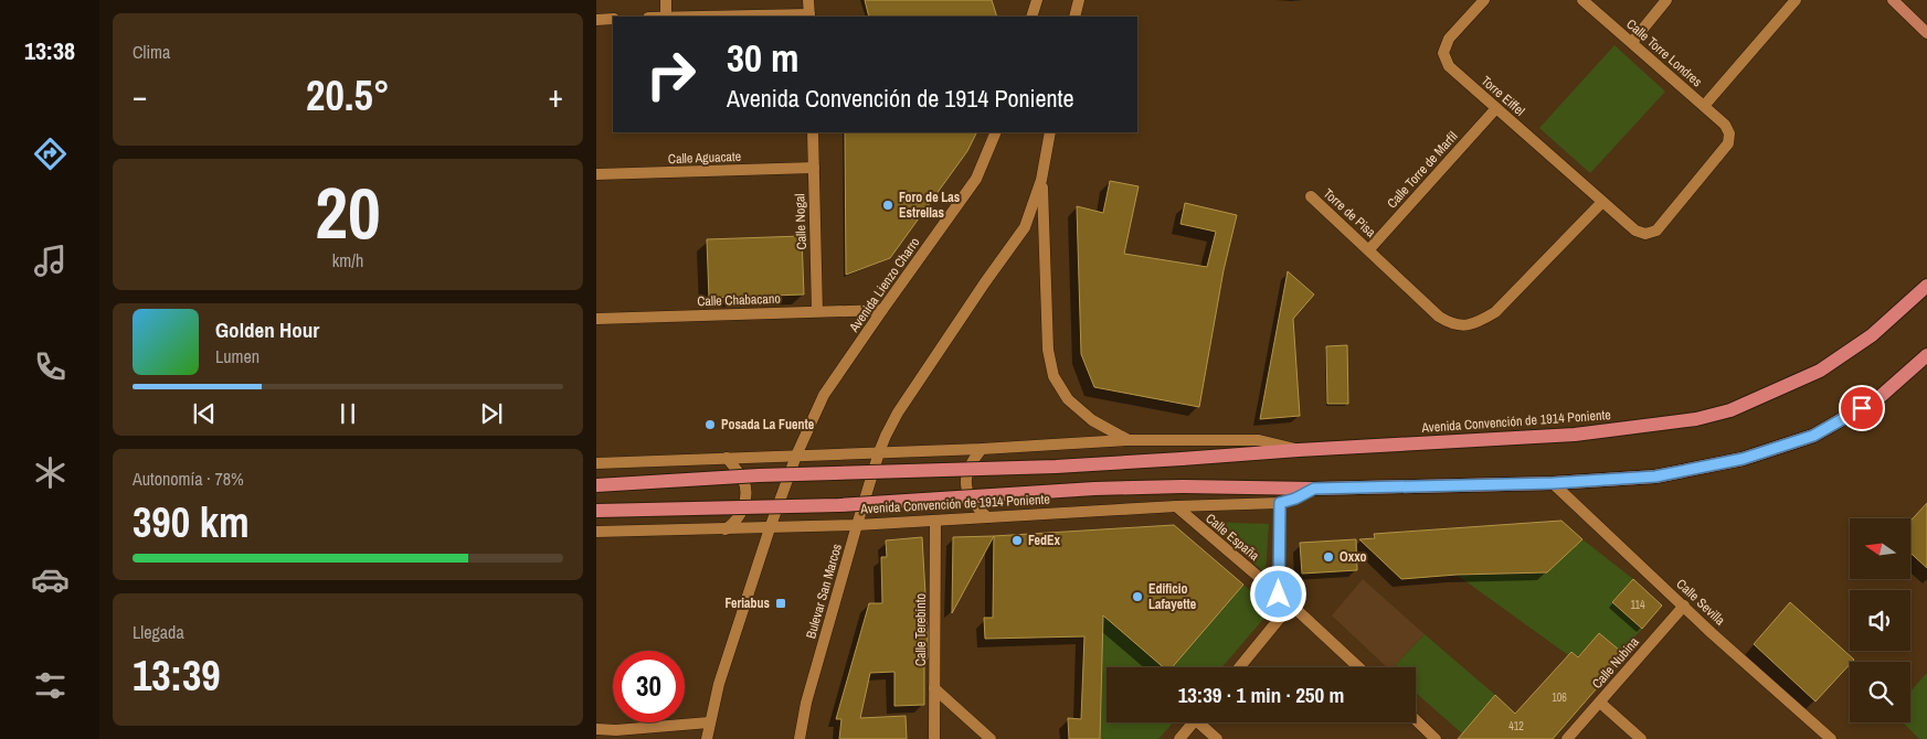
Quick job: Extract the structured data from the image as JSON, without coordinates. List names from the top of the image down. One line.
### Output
{"streets":{"main road":["Avenida Convención de 1914 Poniente"],"street":["Calle Torre Londres","Torre Eiffel","Calle Aguacate","Calle Torre de Marfil","Torre de Pisa","Calle Nogal","Avenida Lienzo Charro","Calle Chabacano","Calle España","Bulevar San Marcos","Calle Sevilla","Calle Terebinto","Calle Nubina"]},"crossings":[["Calle Torre Londres","Torre Eiffel"],["Torre Eiffel","Calle Torre de Marfil"],["Torre Eiffel","Torre de Pisa"],["Calle Aguacate","Calle Nogal"],["Calle Torre de Marfil","Torre de Pisa"],["Calle Nogal","Calle Chabacano"],["Avenida Lienzo Charro","Calle Chabacano"],["Avenida Lienzo Charro","Avenida Convención de 1914 Poniente"],["Avenida Convención de 1914 Poniente","Calle España"],["Avenida Convención de 1914 Poniente","Bulevar San Marcos"],["Avenida Convención de 1914 Poniente","Calle Sevilla"],["Avenida Convención de 1914 Poniente","Calle Terebinto"],["Calle Sevilla","Calle Nubina"]],"places":{"other":["Foro de Las Estrellas","Posada La Fuente","FedEx","Oxxo","Edificio Lafayette"],"transit":["Feriabus"]},"house_numbers":["114","106","412"],"north":"left","page":{"tabs":"13:38","tile":["Clima",["20","km/h"],["Autonomía · 78%","390 km"],["Llegada","13:39"]],"turn":["30 m","Avenida Convención de 1914 Poniente"],"heat":["−","20.5°","+"],"song":["Golden Hour","Lumen"],"limit":"30","trip":"13:39 · 1 min · 250 m"}}
